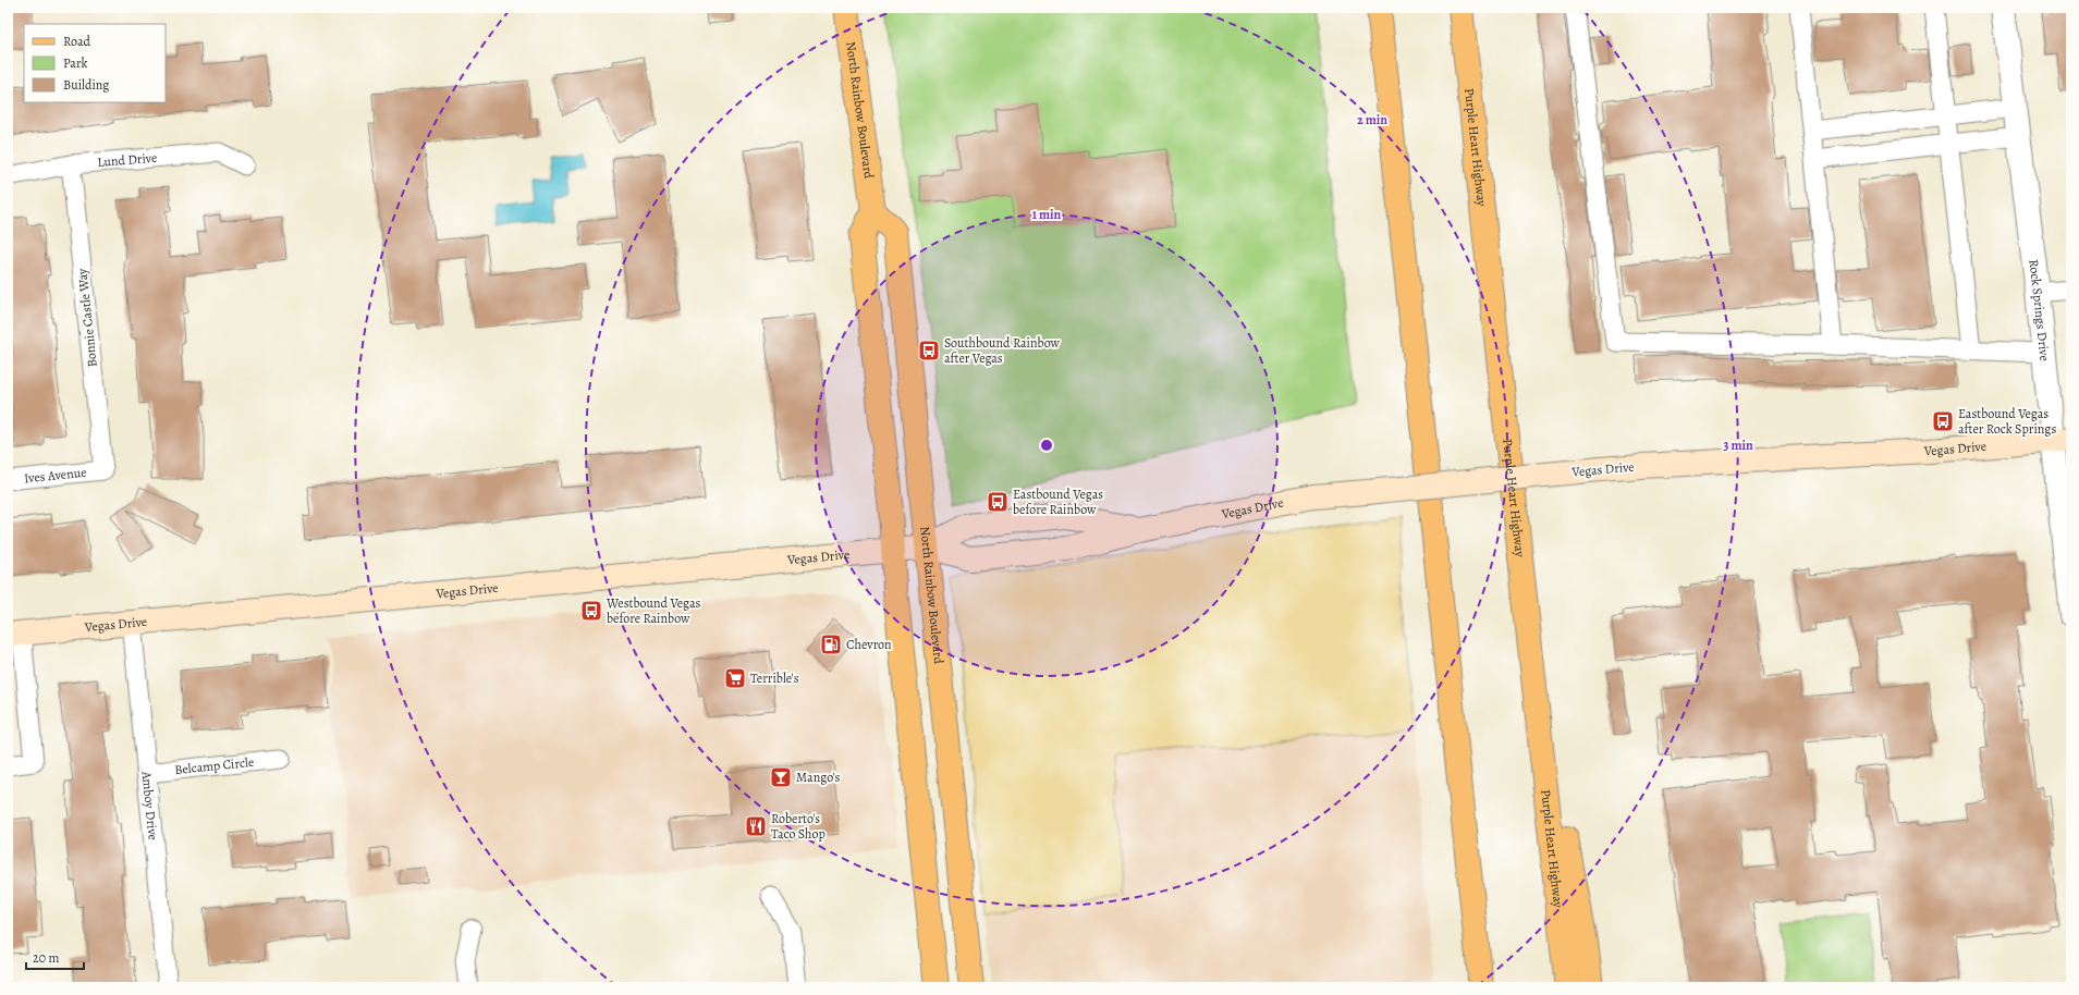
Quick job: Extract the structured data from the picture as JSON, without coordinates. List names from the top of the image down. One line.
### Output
{"streets":{"main road":["North Rainbow Boulevard","Purple Heart Highway","Vegas Drive"],"street":["Lund Drive","Rock Springs Drive","Bonnie Castle Way","Ives Avenue","Belcamp Circle","Amboy Drive"]},"crossings":[["North Rainbow Boulevard","Vegas Drive"],["Lund Drive","Bonnie Castle Way"],["Rock Springs Drive","Vegas Drive"],["Bonnie Castle Way","Ives Avenue"],["Vegas Drive","Amboy Drive"],["Belcamp Circle","Amboy Drive"]],"places":{"bus stop":["Southbound Rainbow after Vegas","Eastbound Vegas after Rock Springs","Eastbound Vegas before Rainbow","Westbound Vegas before Rainbow"],"fuel station":["Chevron"],"supermarket":["Terrible's"],"bar":["Mango's"],"restaurant":["Roberto's Taco Shop"]},"legend":["Road","Park","Building"],"scale_bar":"20 m","rings":["2 min","1 min","3 min"]}
